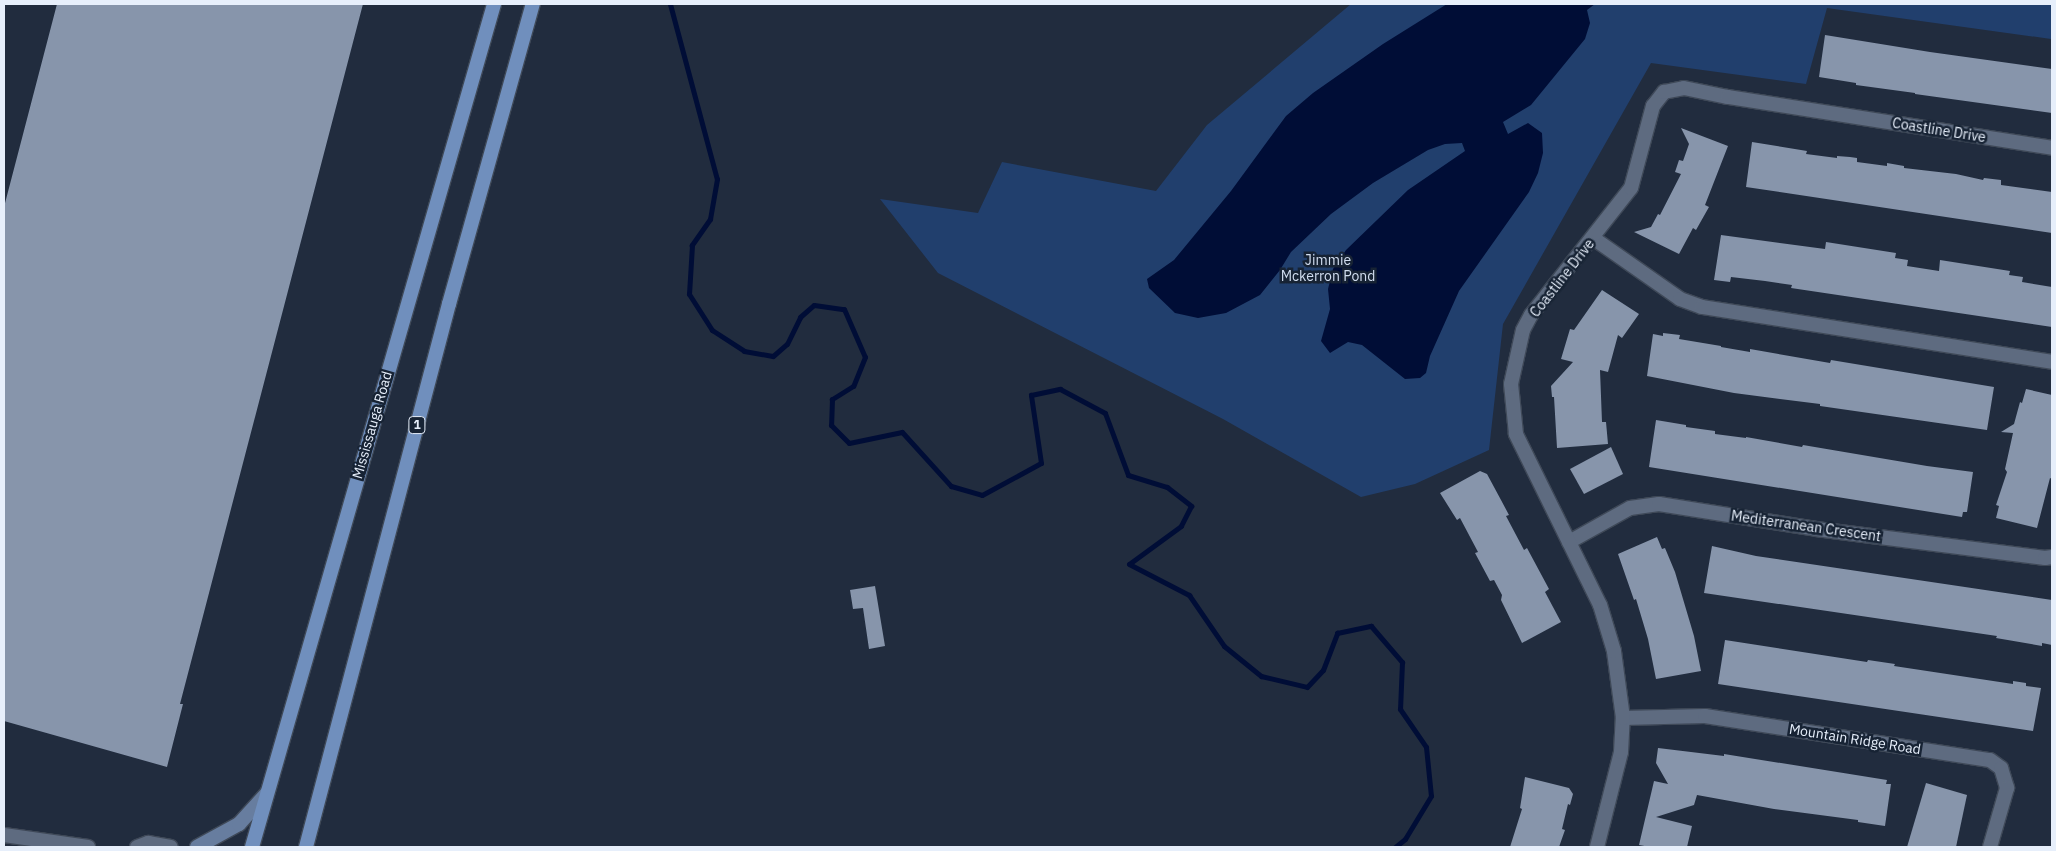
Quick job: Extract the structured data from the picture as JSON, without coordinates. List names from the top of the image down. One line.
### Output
{"streets":{"main road":["Mississauga Road","1"],"street":["Coastline Drive","Mediterranean Crescent","Mountain Ridge Road"]},"crossings":[["Coastline Drive","Mediterranean Crescent"],["Coastline Drive","Mountain Ridge Road"]],"parks":["Jimmie Mckerron Pond"]}
